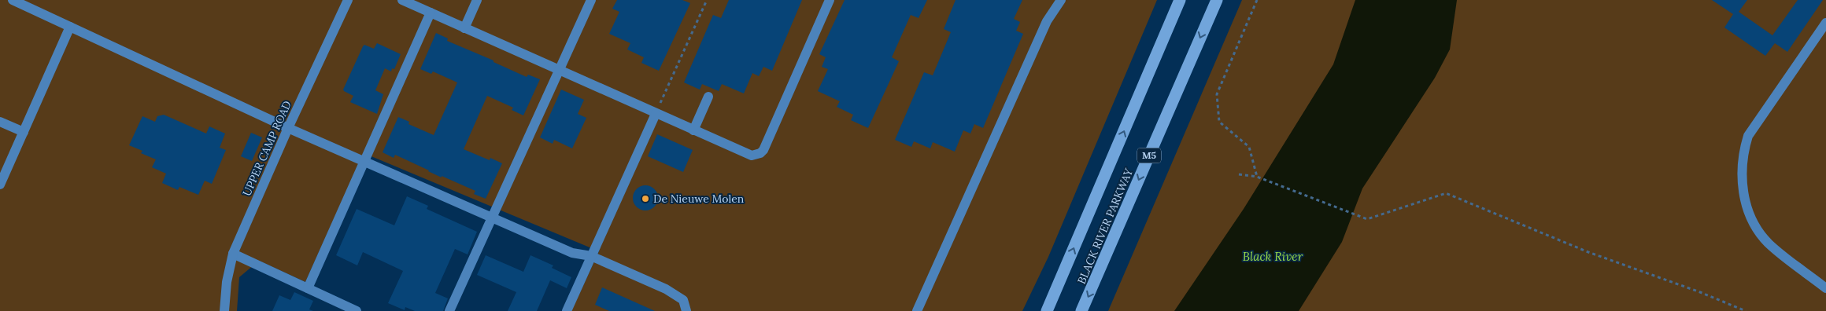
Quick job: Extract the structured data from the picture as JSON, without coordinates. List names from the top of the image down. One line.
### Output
{"streets":{"highway":["M5","BLACK RIVER PARKWAY"],"lane":["UPPER CAMP ROAD"]},"water":["Black River"],"places":["De Nieuwe Molen"]}
